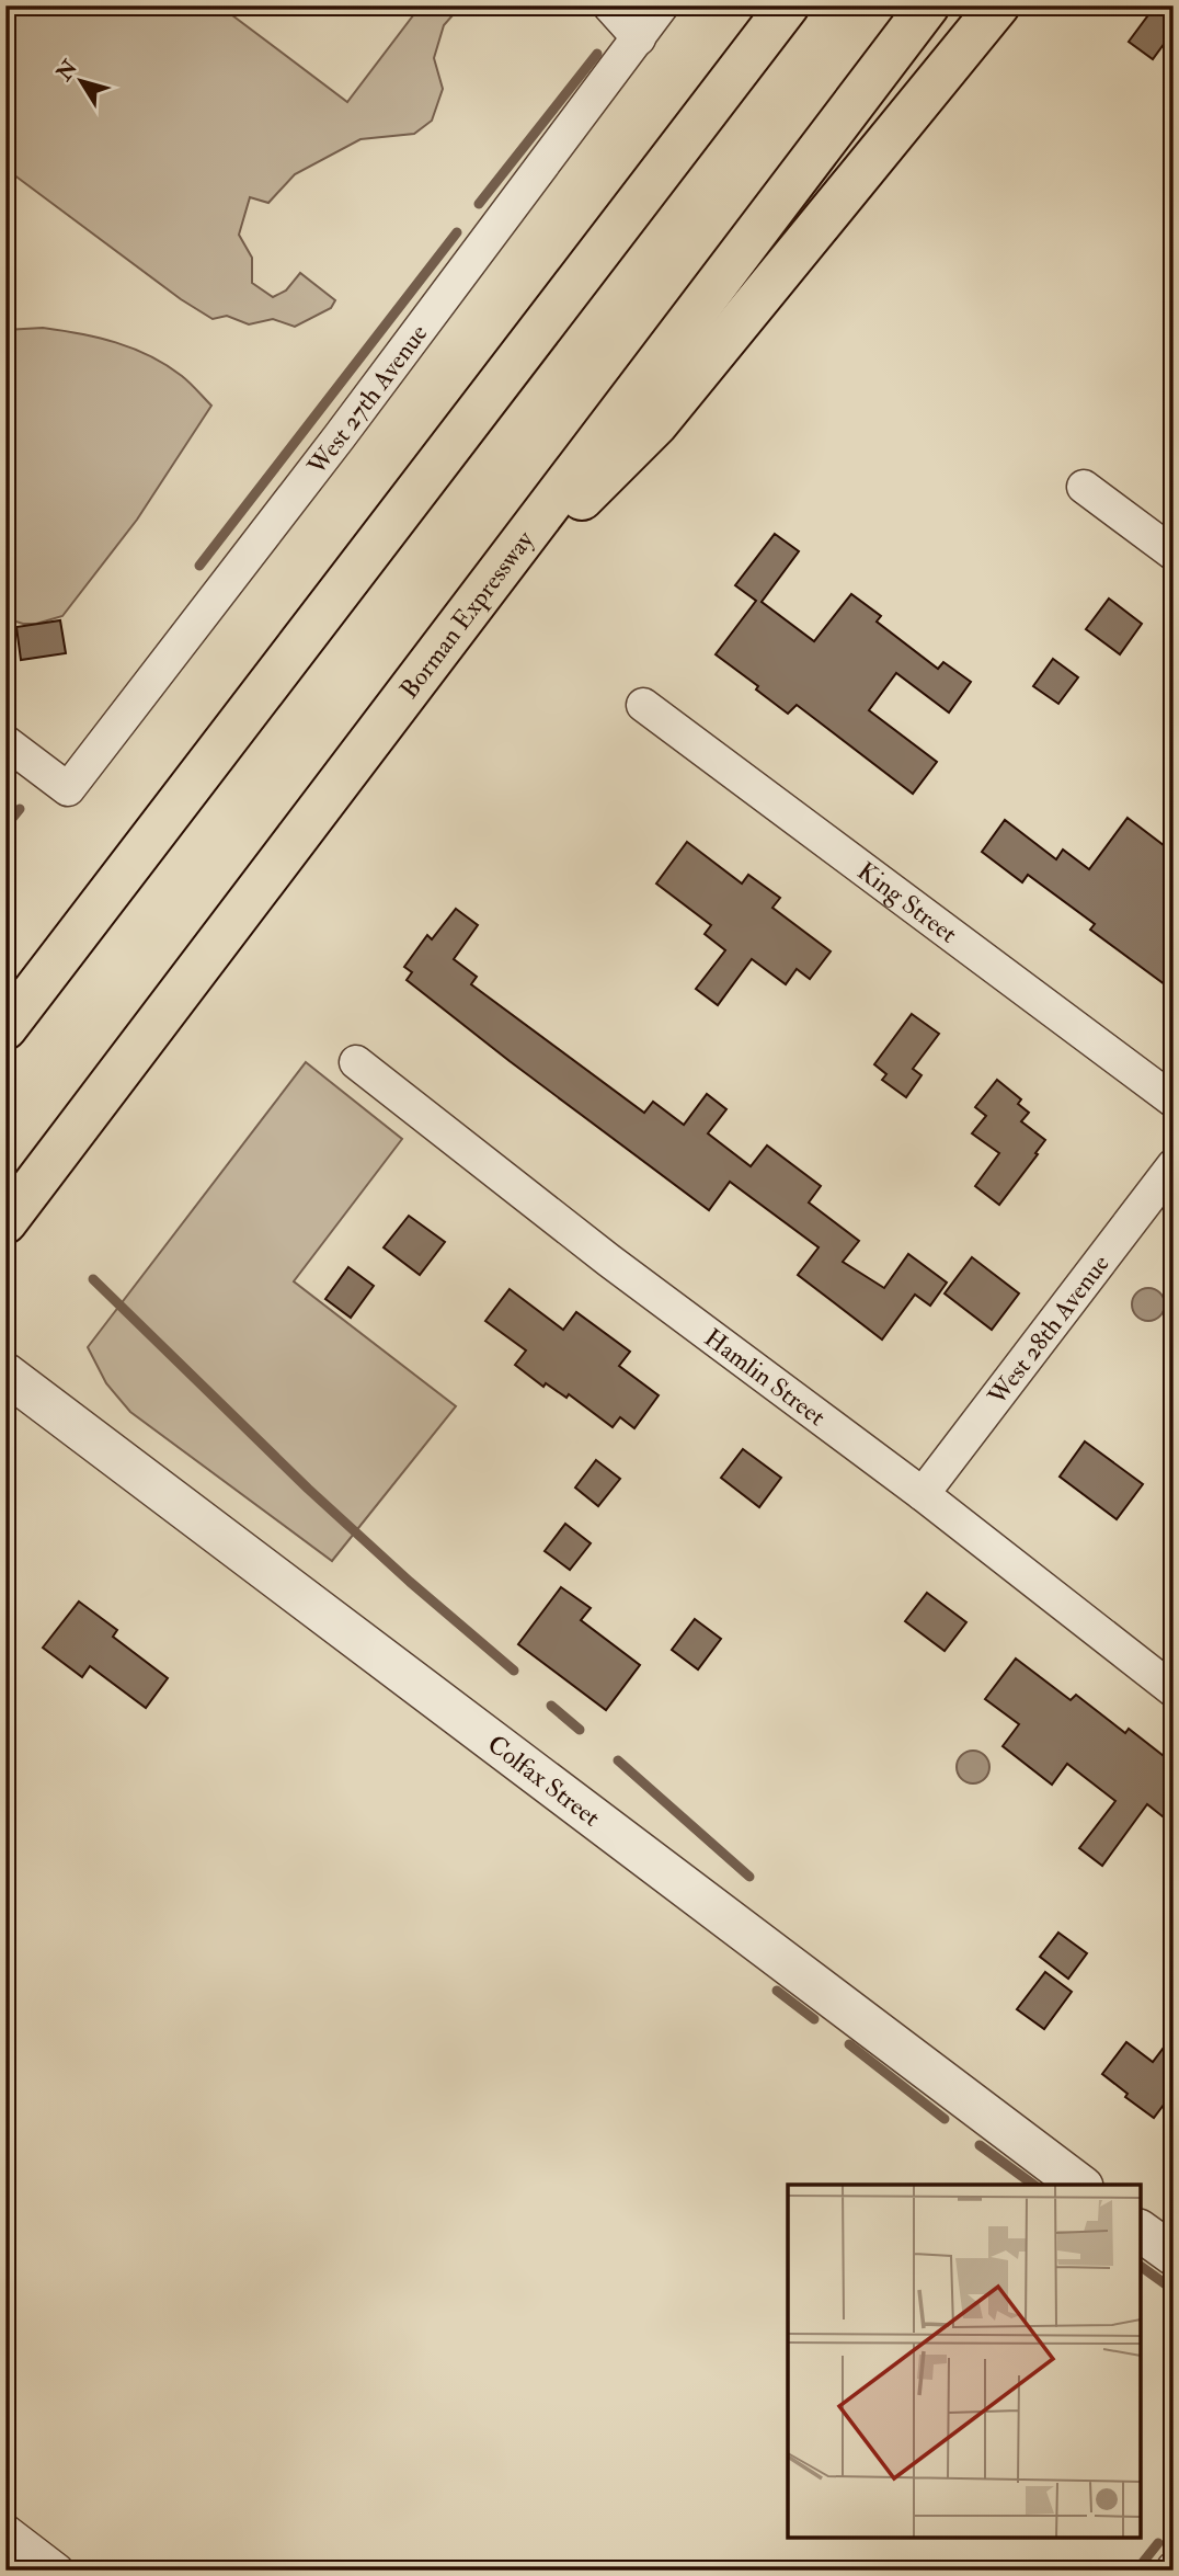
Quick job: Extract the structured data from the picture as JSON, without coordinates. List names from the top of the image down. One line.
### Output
{"streets":{"highway":["Borman Expressway"],"street":["West 27th Avenue","King Street","West 28th Avenue","Hamlin Street","Colfax Street"]},"crossings":[["West 28th Avenue","Hamlin Street"]],"north":"top left"}
